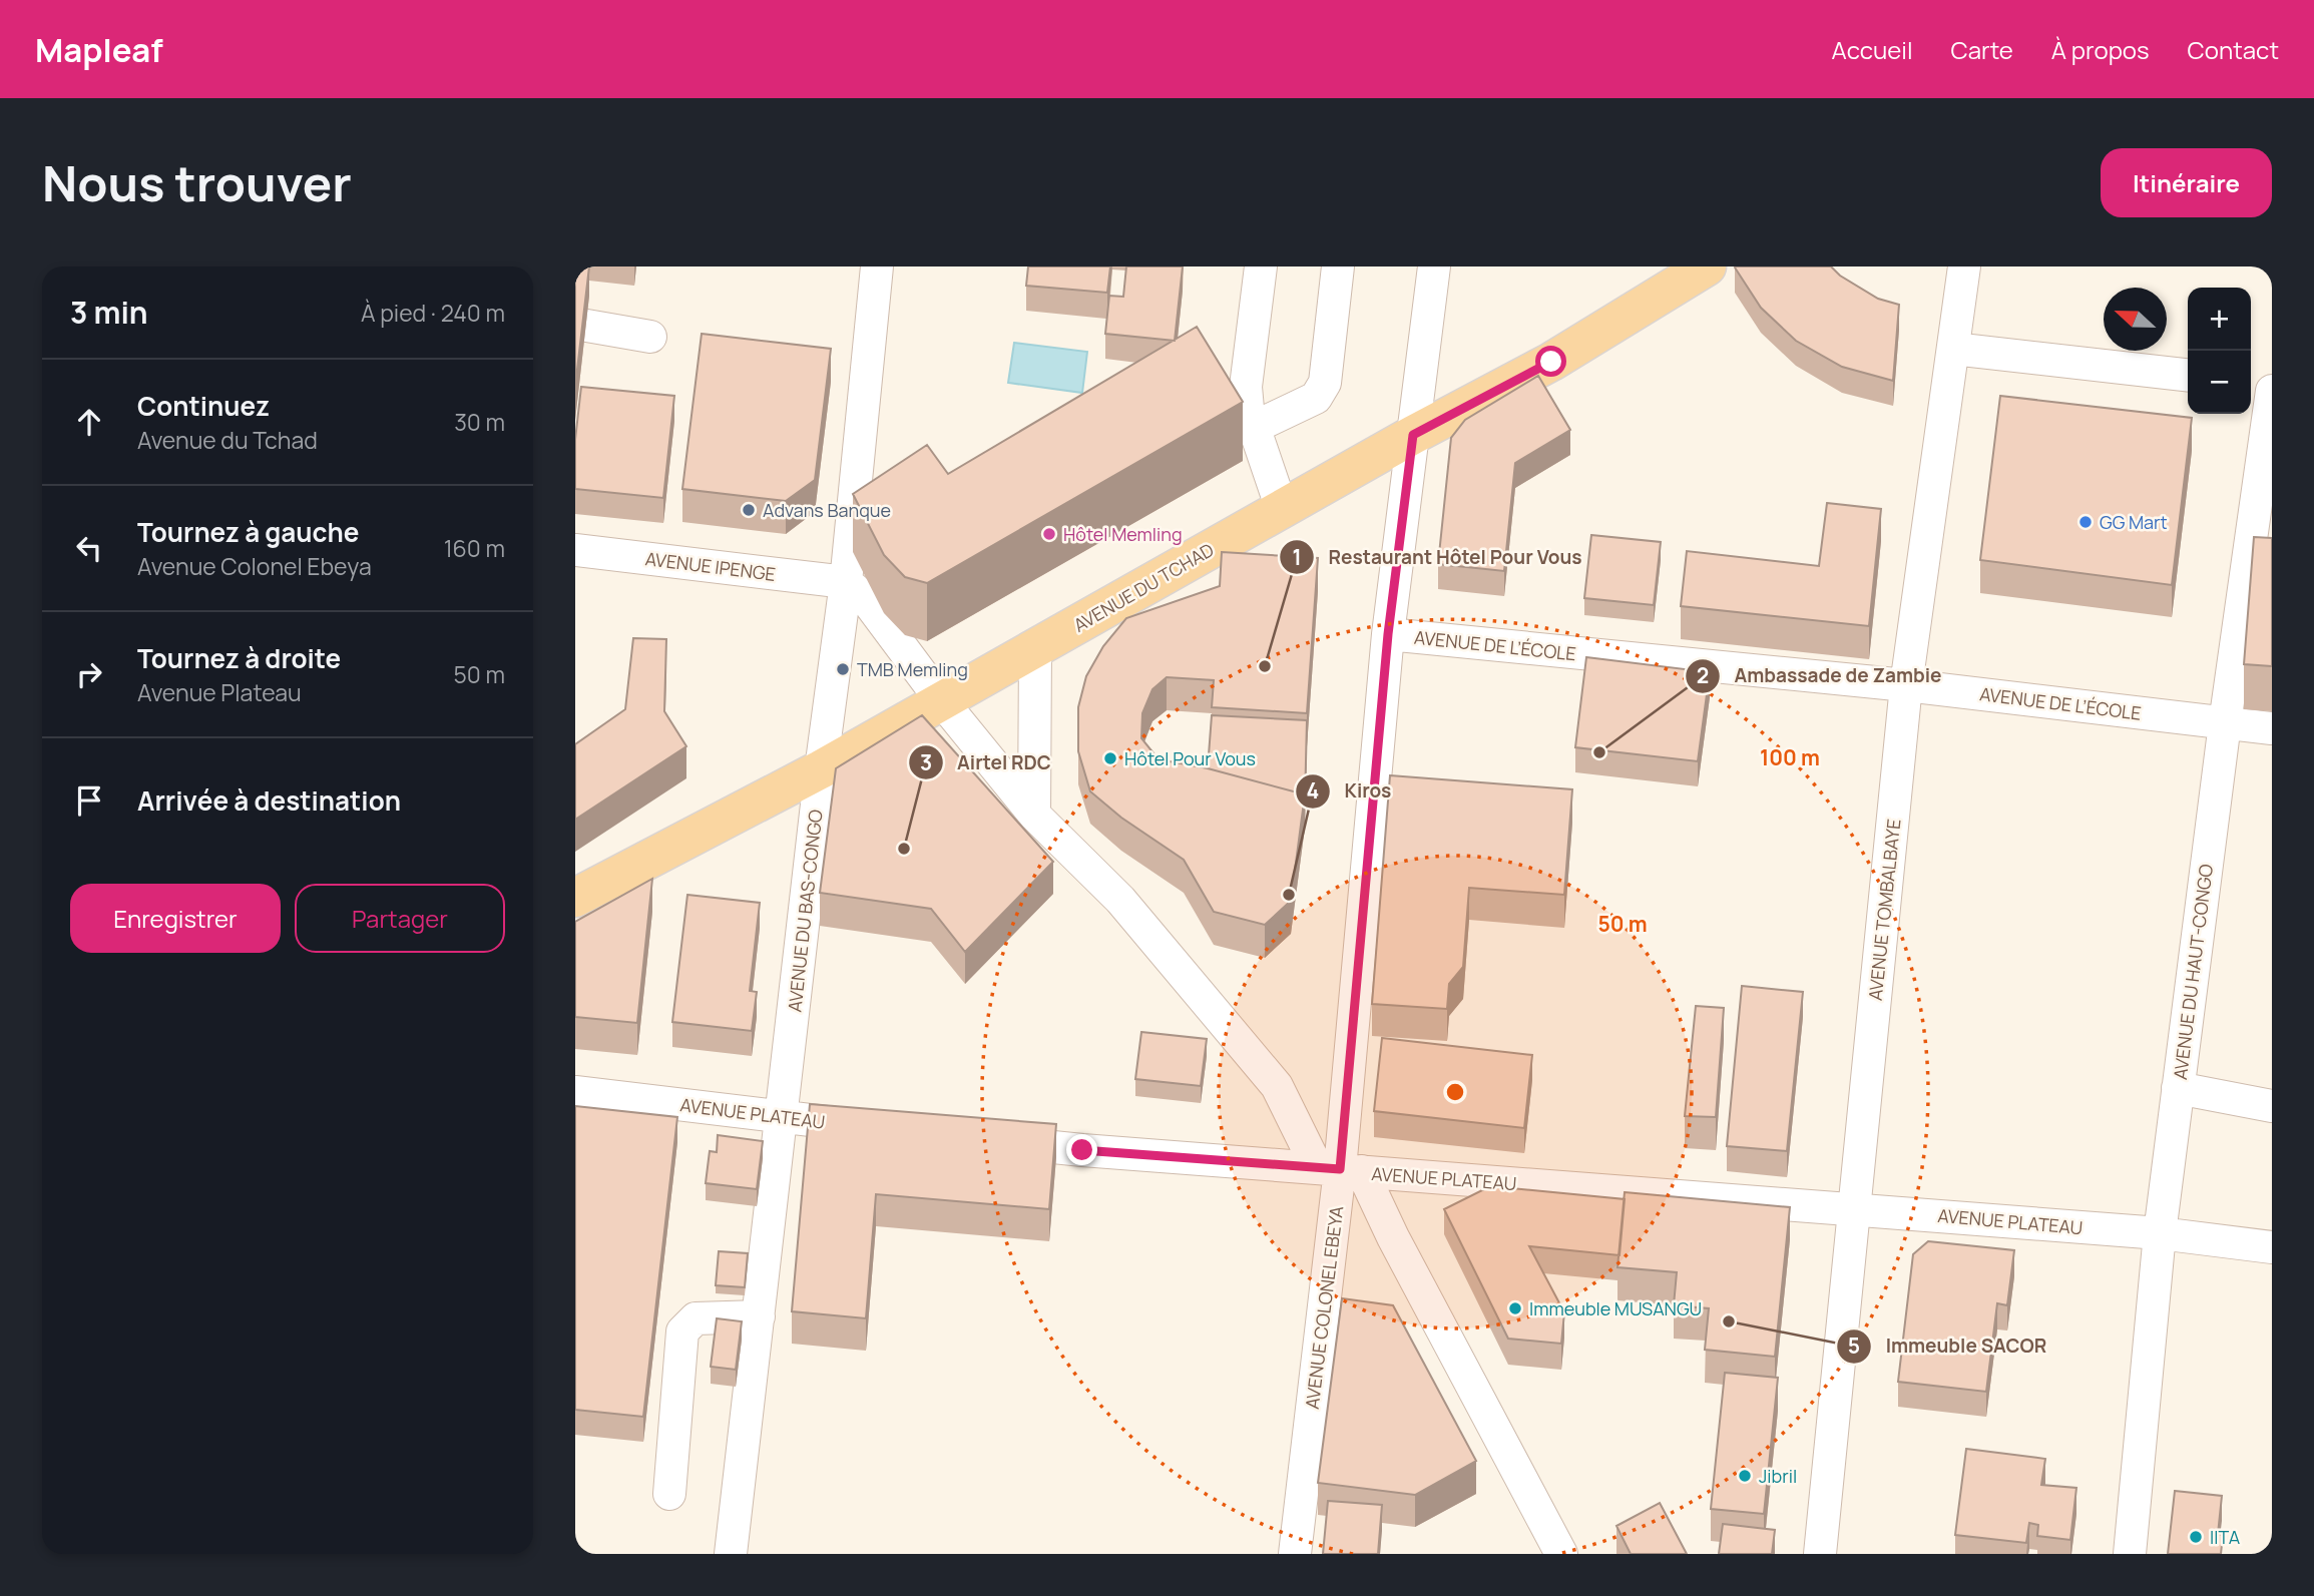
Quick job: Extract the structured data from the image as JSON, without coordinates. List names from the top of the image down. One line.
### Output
{"streets":{"main road":["AVENUE DU TCHAD"],"street":["AVENUE IPENGE","AVENUE DE L’ÉCOLE","AVENUE TOMBALBAYE","AVENUE DU BAS-CONGO","AVENUE DU HAUT-CONGO","AVENUE PLATEAU","AVENUE COLONEL EBEYA"]},"crossings":[["AVENUE IPENGE","AVENUE DU BAS-CONGO"],["AVENUE DU TCHAD","AVENUE DU BAS-CONGO"],["AVENUE DU TCHAD","AVENUE COLONEL EBEYA"],["AVENUE DE L’ÉCOLE","AVENUE TOMBALBAYE"],["AVENUE DE L’ÉCOLE","AVENUE DU HAUT-CONGO"],["AVENUE DE L’ÉCOLE","AVENUE COLONEL EBEYA"],["AVENUE TOMBALBAYE","AVENUE PLATEAU"],["AVENUE DU BAS-CONGO","AVENUE PLATEAU"],["AVENUE DU HAUT-CONGO","AVENUE PLATEAU"],["AVENUE PLATEAU","AVENUE COLONEL EBEYA"]],"places":["Advans Banque","GG Mart","Hôtel Memling","Restaurant Hôtel Pour Vous","TMB Memling","Ambassade de Zambie","Hôtel Pour Vous","Airtel RDC","Kiros","Immeuble MUSANGU","Immeuble SACOR","Jibril","IITA"],"north":"left","page":{"header":"Mapleaf","nav":["Accueil","Carte","À propos","Contact"],"buttons":["Itinéraire",["Enregistrer","Partager"]],"title":"Nous trouver","heading":["3 min","À pied · 240 m"],"map_buttons":["+","−"],"list":[["Continuez","Avenue du Tchad","30 m"],["Tournez à gauche","Avenue Colonel Ebeya","160 m"],["Tournez à droite","Avenue Plateau","50 m"],"Arrivée à destination"]},"rings":["100 m","50 m"]}
